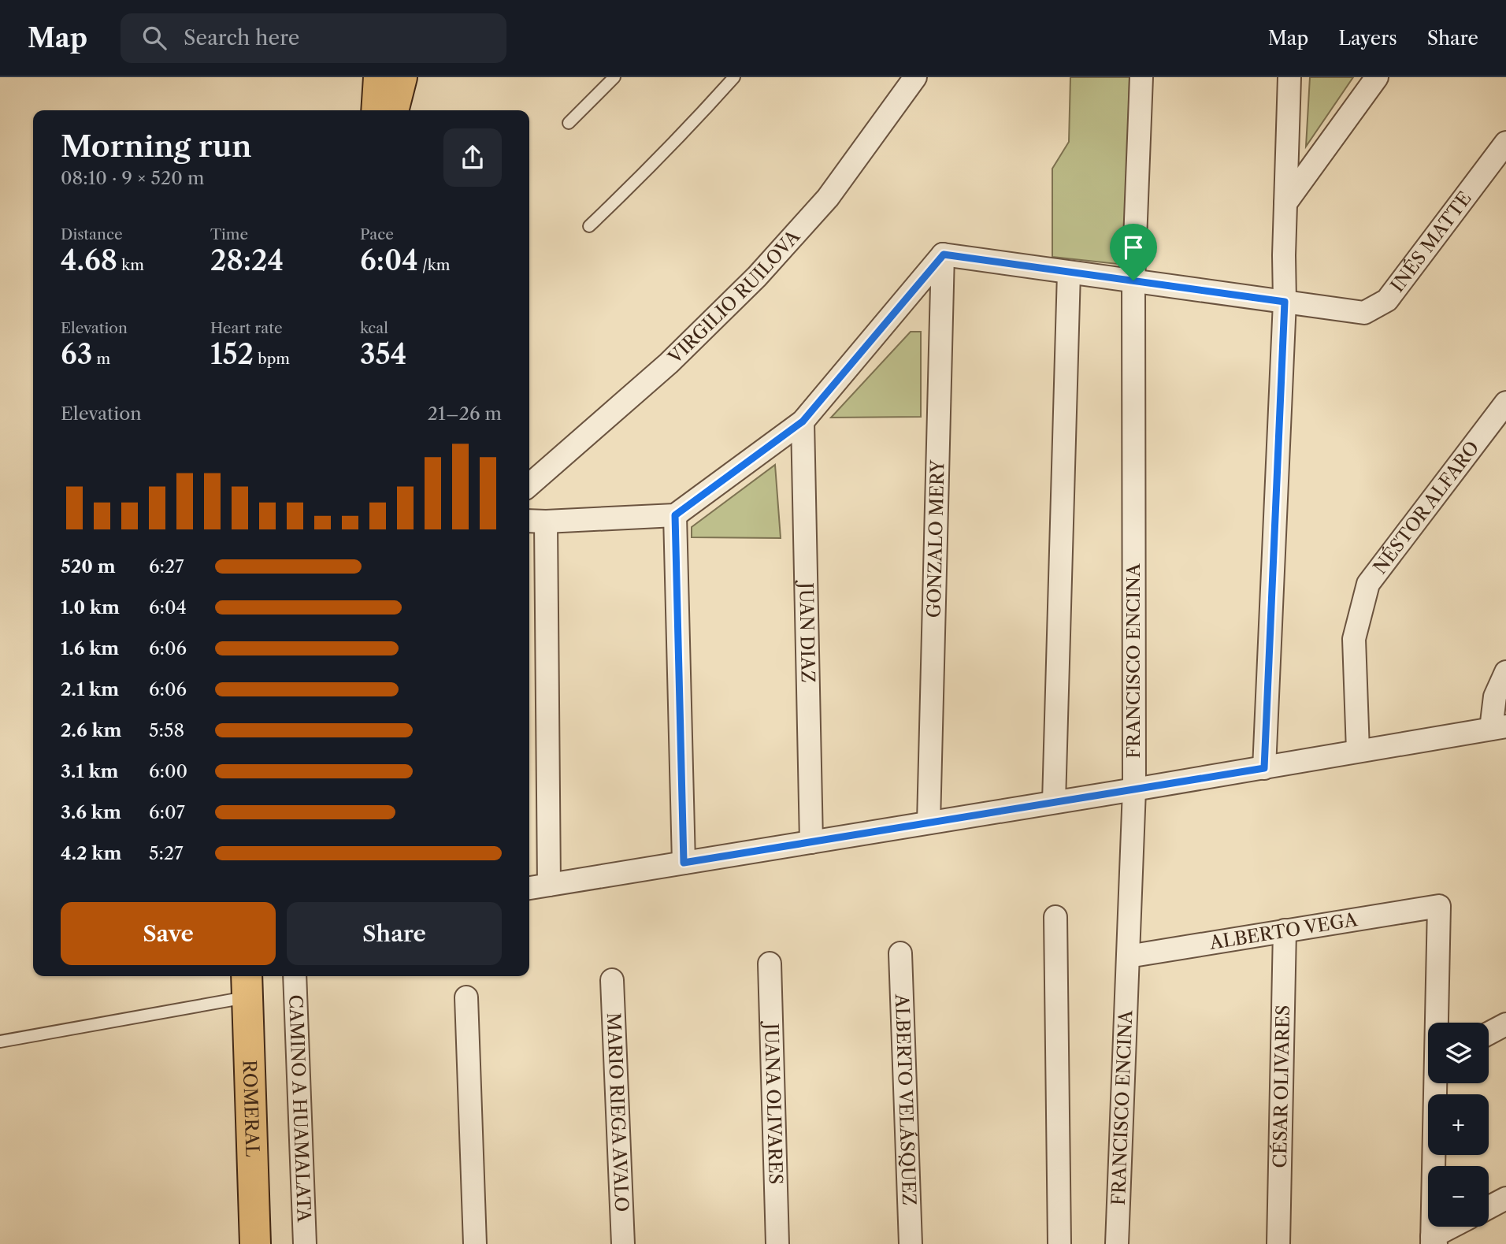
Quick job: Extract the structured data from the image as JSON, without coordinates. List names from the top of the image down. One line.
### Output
{"streets":{"highway":["ROMERAL"],"street":["INÉS MATTE","VIRGILIO RUILOVA","NÉSTOR ALFARO","GONZALO MERY","JUAN DIAZ","FRANCISCO ENCINA","ALBERTO VEGA","CÉSAR OLIVARES","ALBERTO VELÁSQUEZ","JUANA OLIVARES","CAMINO A HUAMALATA","MARIO RIEGA AVALO"]},"crossings":[["INÉS MATTE","GONZALO MERY"],["INÉS MATTE","FRANCISCO ENCINA"],["FRANCISCO ENCINA","ALBERTO VEGA"],["ALBERTO VEGA","CÉSAR OLIVARES"]],"page":{"header":"Map","search":"Search here","nav":["Map","Layers","Share"],"heading":["Morning run","08:10 · 9 × 520 m"],"stats":[["Distance","4.68 km"],["Time","28:24"],["Pace","6:04 /km"],["Elevation","63 m"],["Heart rate","152 bpm"],["kcal","354"]],"chart":["Elevation","21–26 m"],"list":[{"name":"520 m","note":"6:27"},{"name":"1.0 km","note":"6:04"},{"name":"1.6 km","note":"6:06"},{"name":"2.1 km","note":"6:06"},{"name":"2.6 km","note":"5:58"},{"name":"3.1 km","note":"6:00"},{"name":"3.6 km","note":"6:07"},{"name":"4.2 km","note":"5:27"}],"buttons":["Save","Share"],"map_buttons":["+","−"]}}
